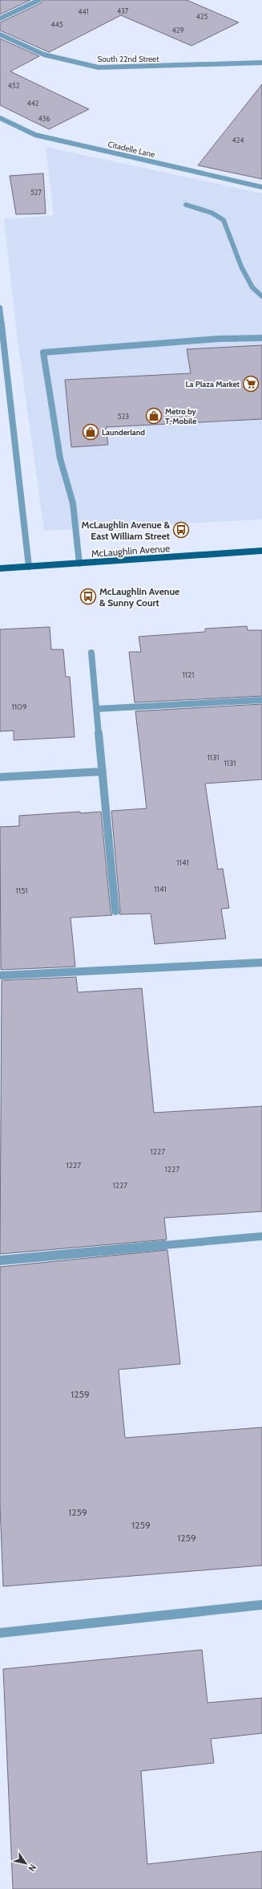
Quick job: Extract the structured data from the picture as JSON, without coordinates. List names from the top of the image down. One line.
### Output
{"streets":{"main road":["McLaughlin Avenue"],"street":["South 22nd Street","Citadelle Lane"]},"places":{"supermarket":["La Plaza Market"],"shop":["Metro by T-Mobile","Launderland"],"bus stop":["McLaughlin Avenue & East William Street","McLaughlin Avenue & Sunny Court"]},"house_numbers":["437","441","425","445","429","452","442","436","424","527","523","1121","1109","1131","1131","1141","1141","1151","1227","1227","1227","1227","1259","1259","1259","1259"],"north":"bottom right"}
